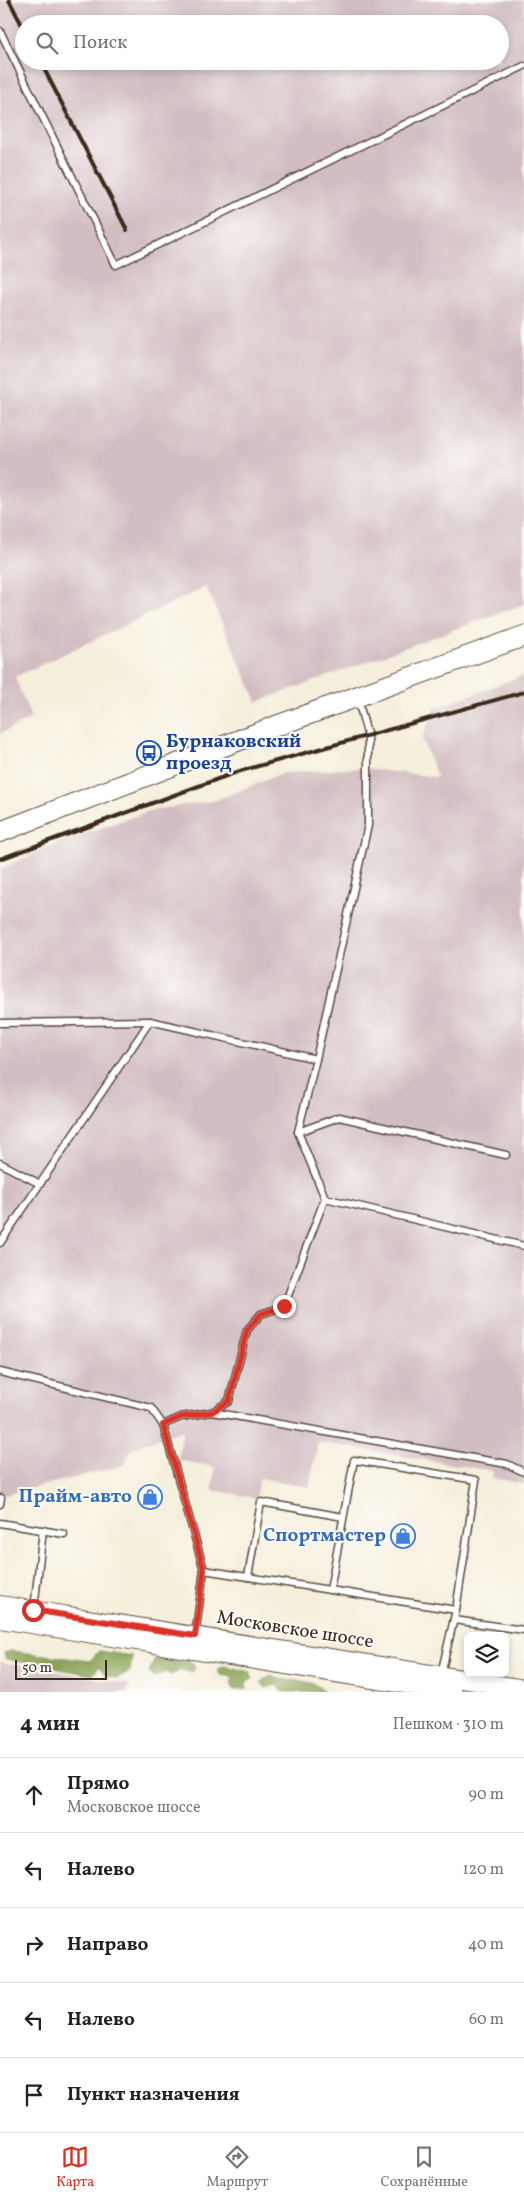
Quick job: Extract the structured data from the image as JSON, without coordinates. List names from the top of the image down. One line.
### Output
{"streets":{"main road":["Московское шоссе"]},"places":{"bus stop":["Бурнаковский проезд"],"shop":["Прайм-авто","Спортмастер"]},"scale_bar":"50 m","page":{"search":"Поиск","scale":"50 m","heading":["4 мин","Пешком · 310 m"],"list":[["Прямо","Московское шоссе","90 m"],["Налево","120 m"],["Направо","40 m"],["Налево","60 m"],"Пункт назначения"],"nav":["Карта","Маршрут","Сохранённые"]}}
